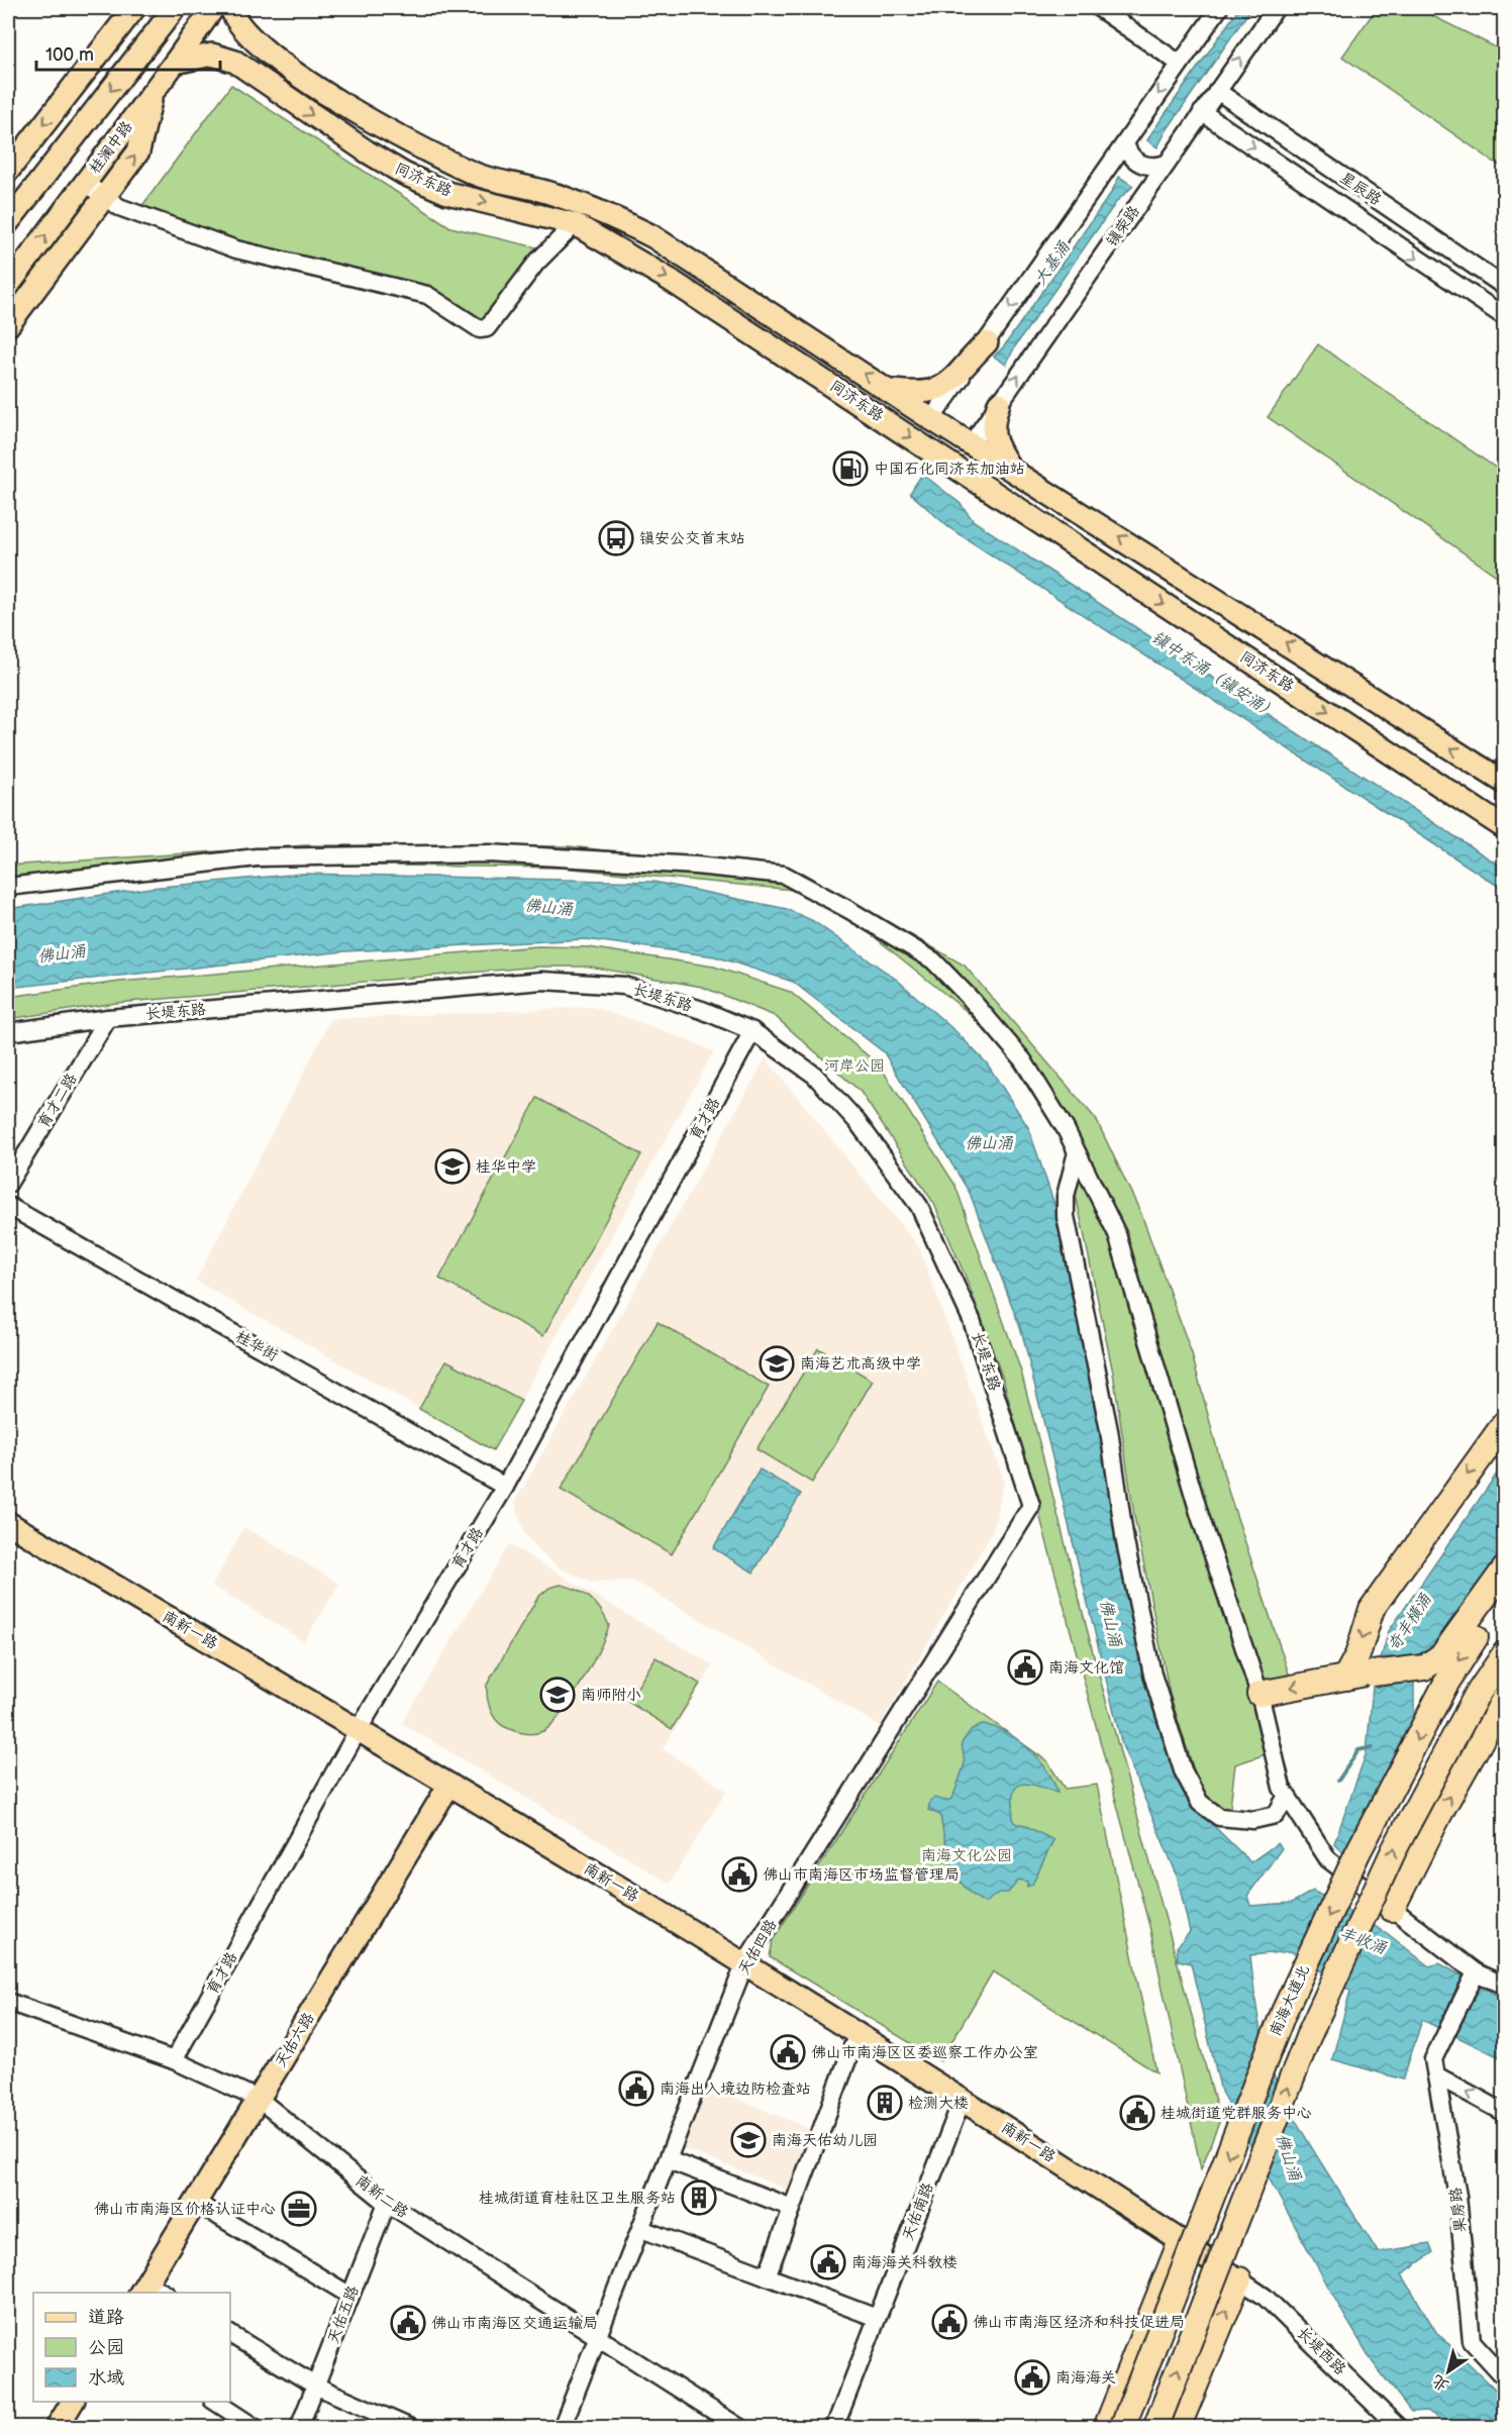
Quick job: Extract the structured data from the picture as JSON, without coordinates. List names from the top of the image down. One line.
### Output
{"streets":{"highway":["南海大道北"],"main road":["桂澜中路","同济东路","南新一路","天佑六路"],"street":["星辰路","镇荣路","长堤东路","育才二路","育才路","桂华街","天佑四路","南新二路","果房路","天佑南路","天佑五路","长堤西路"]},"crossings":[["桂澜中路","同济东路"],["同济东路","镇荣路"],["星辰路","镇荣路"],["长堤东路","育才二路"],["长堤东路","育才路"],["长堤东路","天佑四路"],["育才路","桂华街"],["育才路","南新一路"],["育才路","南新二路"],["南新一路","天佑四路"],["南新一路","天佑六路"],["南新一路","天佑南路"],["南新一路","长堤西路"],["天佑四路","南新二路"],["天佑六路","南新二路"],["南新二路","天佑五路"]],"water":["大基涌","镇中东涌（镇安涌）","佛山涌","奇丰横涌","丰收涌"],"parks":["河岸公园","南海文化公园"],"places":{"fuel station":["中国石化同济东加油站"],"bus stop":["镇安公交首末站"],"school or university":["桂华中学","南海艺术高级中学","南师附小","南海天佑幼儿园"],"public building":["南海文化馆","佛山市南海区市场监督管理局","佛山市南海区区委巡察工作办公室","南海出入境边防检查站","桂城街道党群服务中心","南海海关科教楼","佛山市南海区经济和科技促进局","佛山市南海区交通运输局","南海海关"],"building":["检测大楼","桂城街道育桂社区卫生服务站"],"office":["佛山市南海区价格认证中心"]},"legend":["道路","公园","水域"],"scale_bar":"100 m","north":"bottom left"}
